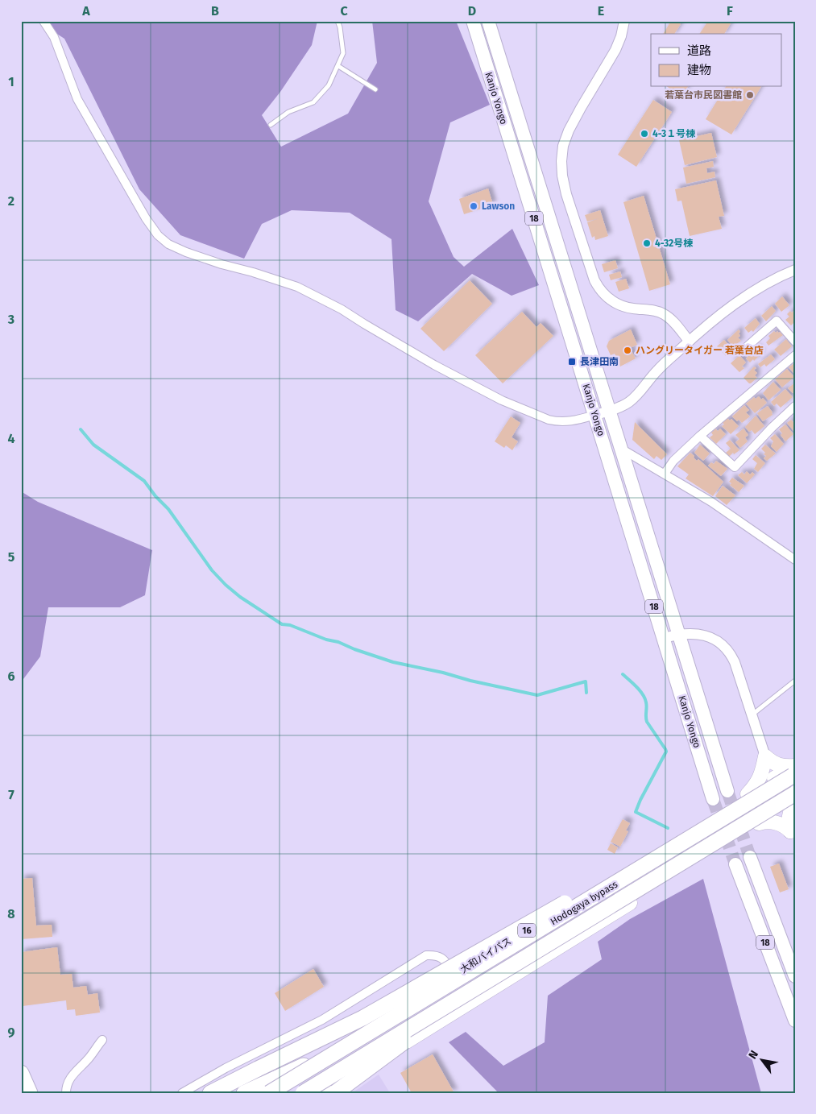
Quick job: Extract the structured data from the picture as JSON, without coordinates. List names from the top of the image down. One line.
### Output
{"streets":{"highway":["Hodogaya bypass","16","大和バイパス"],"main road":["Kanjo Yongo","18"]},"crossings":[["Hodogaya bypass","大和バイパス"]],"places":{"other":["若葉台市民図書館","4-3１号棟","Lawson","4-32号棟","ハングリータイガー 若葉台店"],"transit":["長津田南"]},"legend":["道路","建物"],"north":"top left","grid":{"columns":["A","B","C","D","E","F"],"rows":["1","2","3","4","5","6","7","8","9"]}}
